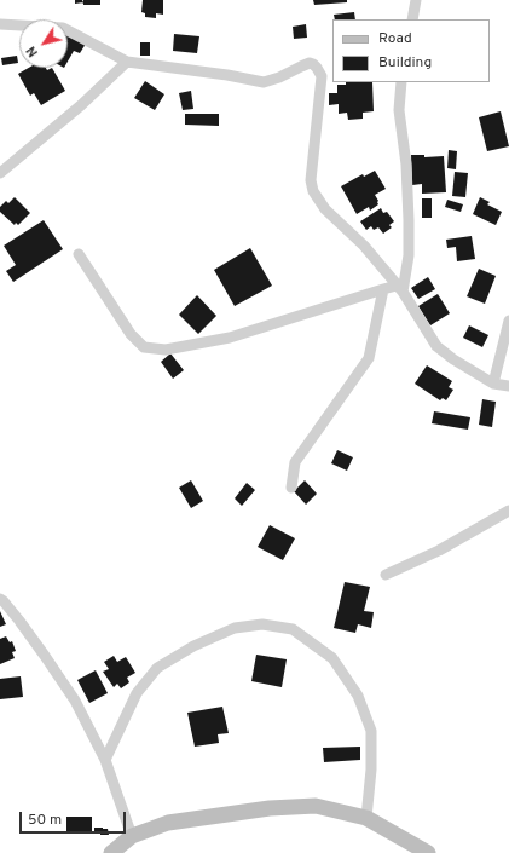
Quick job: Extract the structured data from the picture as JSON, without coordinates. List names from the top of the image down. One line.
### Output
{"legend":["Road","Building"],"scale_bar":"50 m","north":"bottom left"}
